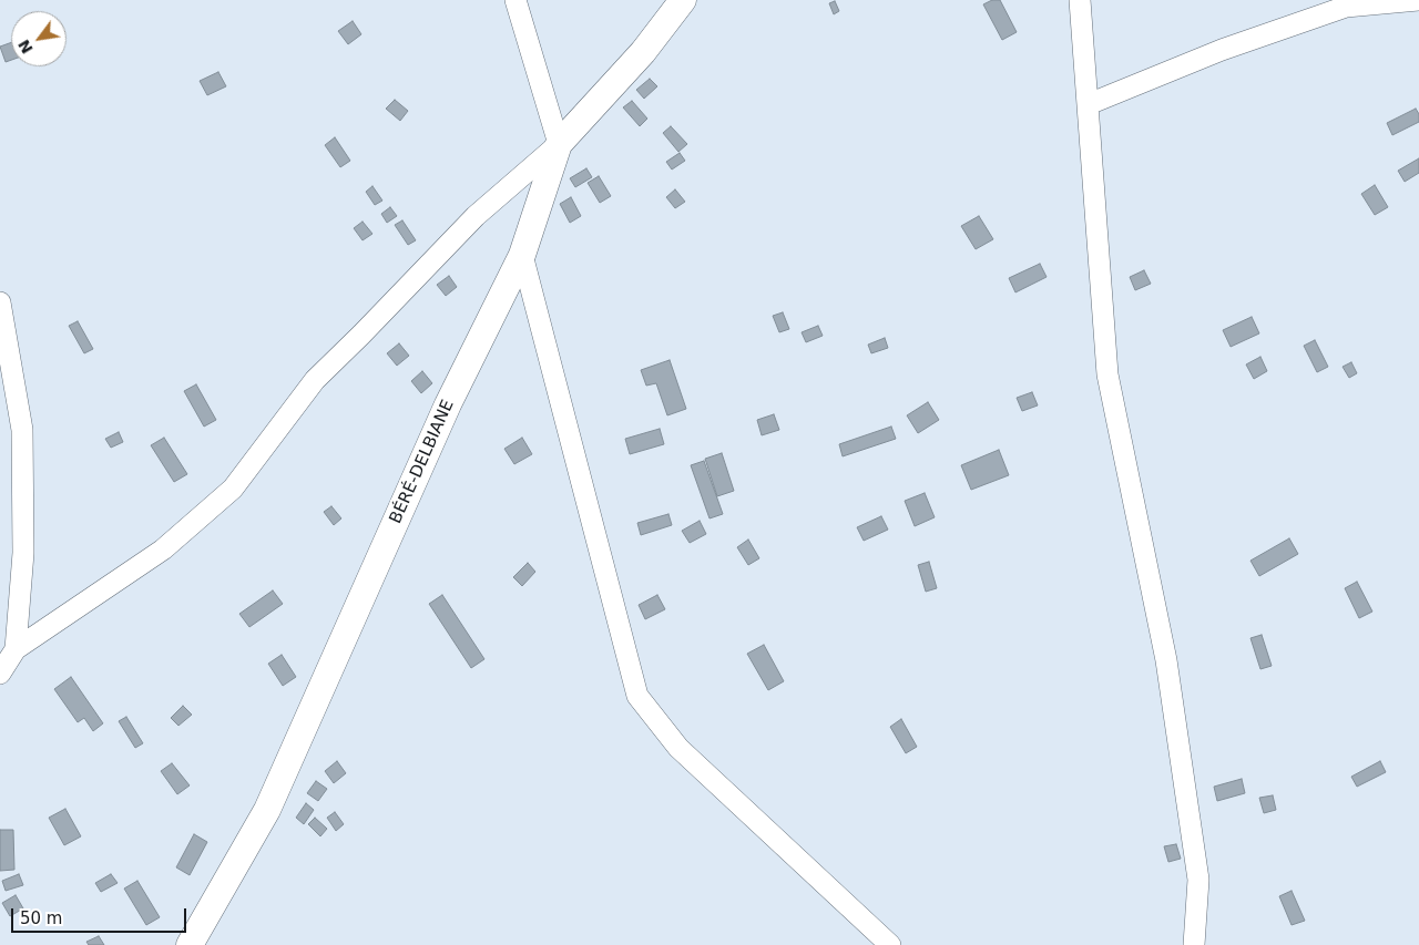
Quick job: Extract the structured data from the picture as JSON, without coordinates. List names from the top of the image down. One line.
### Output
{"streets":{"street":["BÉRÉ-DELBIANE"]},"scale_bar":"50 m","north":"bottom left"}
